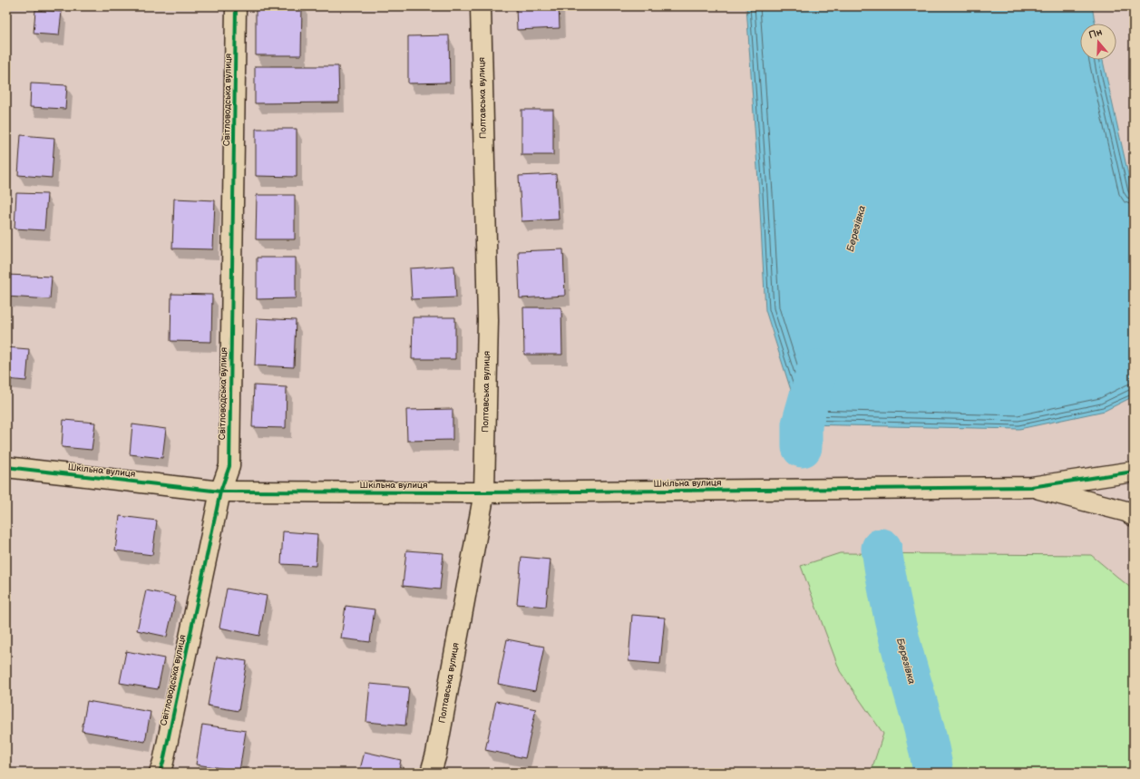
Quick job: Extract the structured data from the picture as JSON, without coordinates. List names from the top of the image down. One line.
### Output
{"streets":{"street":["Полтавська вулиця","Світловодська вулиця","Шкільна вулиця"]},"crossings":[["Полтавська вулиця","Шкільна вулиця"],["Світловодська вулиця","Шкільна вулиця"]],"water":["Березівка"],"north":"top"}
